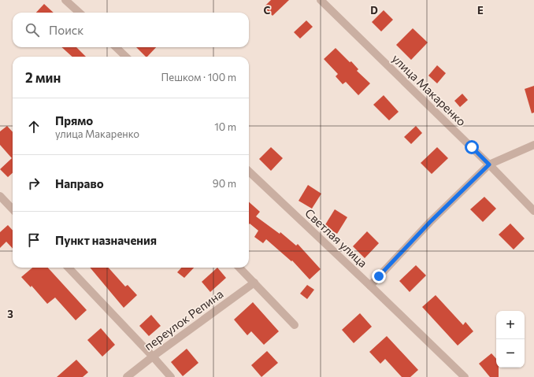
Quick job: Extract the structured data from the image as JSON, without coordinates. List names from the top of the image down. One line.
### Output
{"streets":{"street":["улица Макаренко","Светлая улица","переулок Репина"]},"page":{"search":"Поиск","heading":["2 мин","Пешком · 100 m"],"list":[["Прямо","улица Макаренко","10 m"],["Направо","90 m"],"Пункт назначения"],"map_buttons":["+","−"]},"grid":{"columns":["C","D","E"],"rows":["3"]}}
